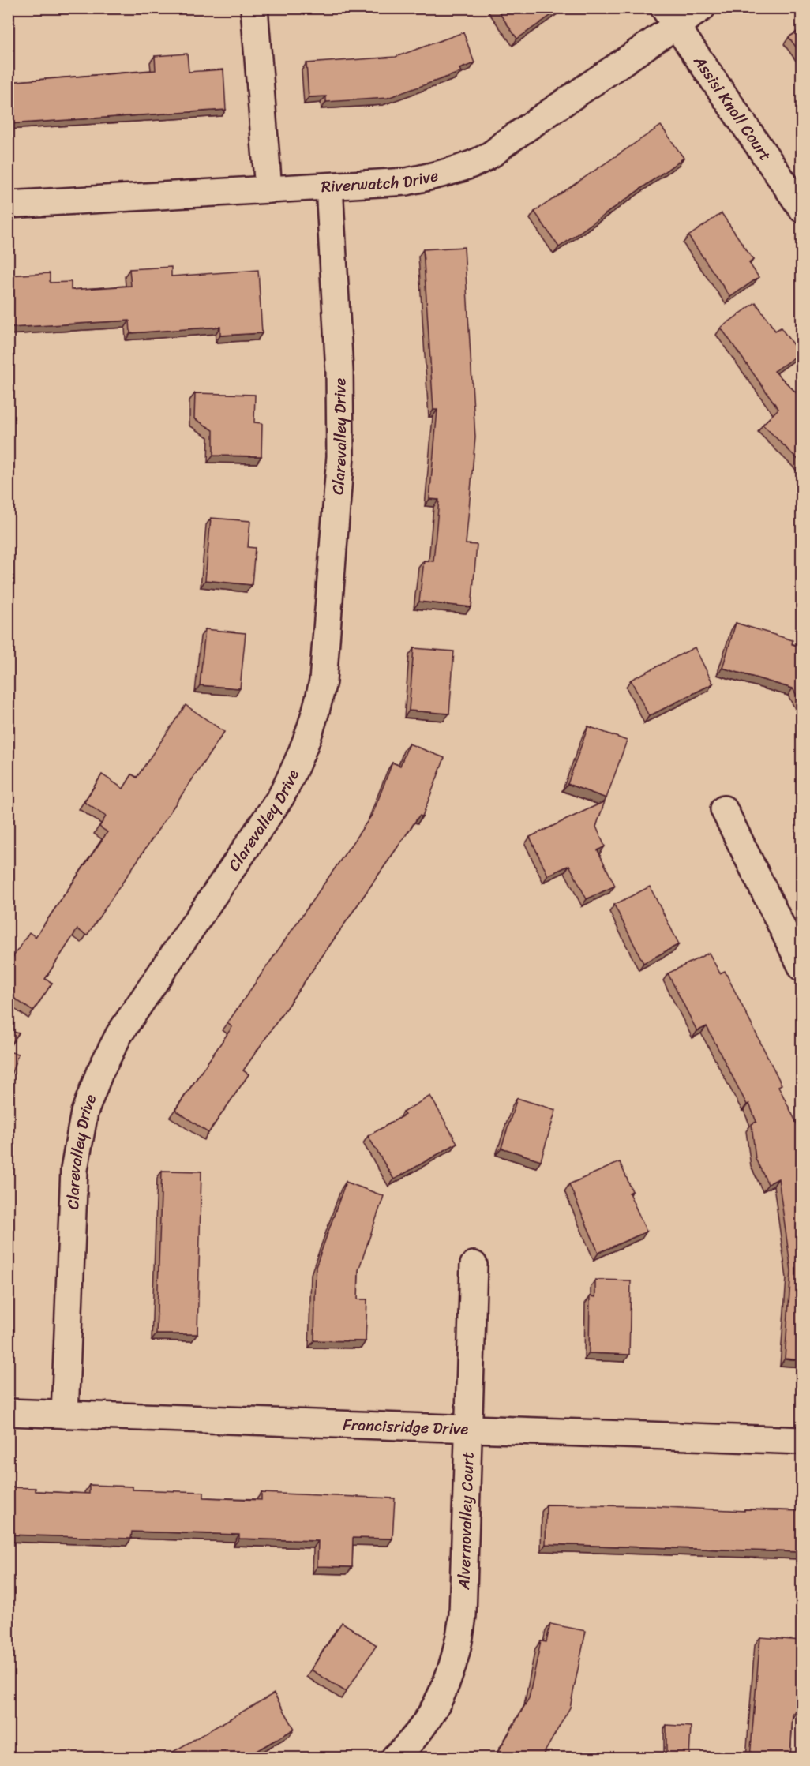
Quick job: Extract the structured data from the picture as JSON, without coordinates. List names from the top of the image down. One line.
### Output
{"streets":{"street":["Assisi Knoll Court","Riverwatch Drive","Clarevalley Drive","Francisridge Drive","Alvernovalley Court"]},"crossings":[["Assisi Knoll Court","Riverwatch Drive"],["Riverwatch Drive","Clarevalley Drive"],["Clarevalley Drive","Francisridge Drive"],["Francisridge Drive","Alvernovalley Court"]]}
